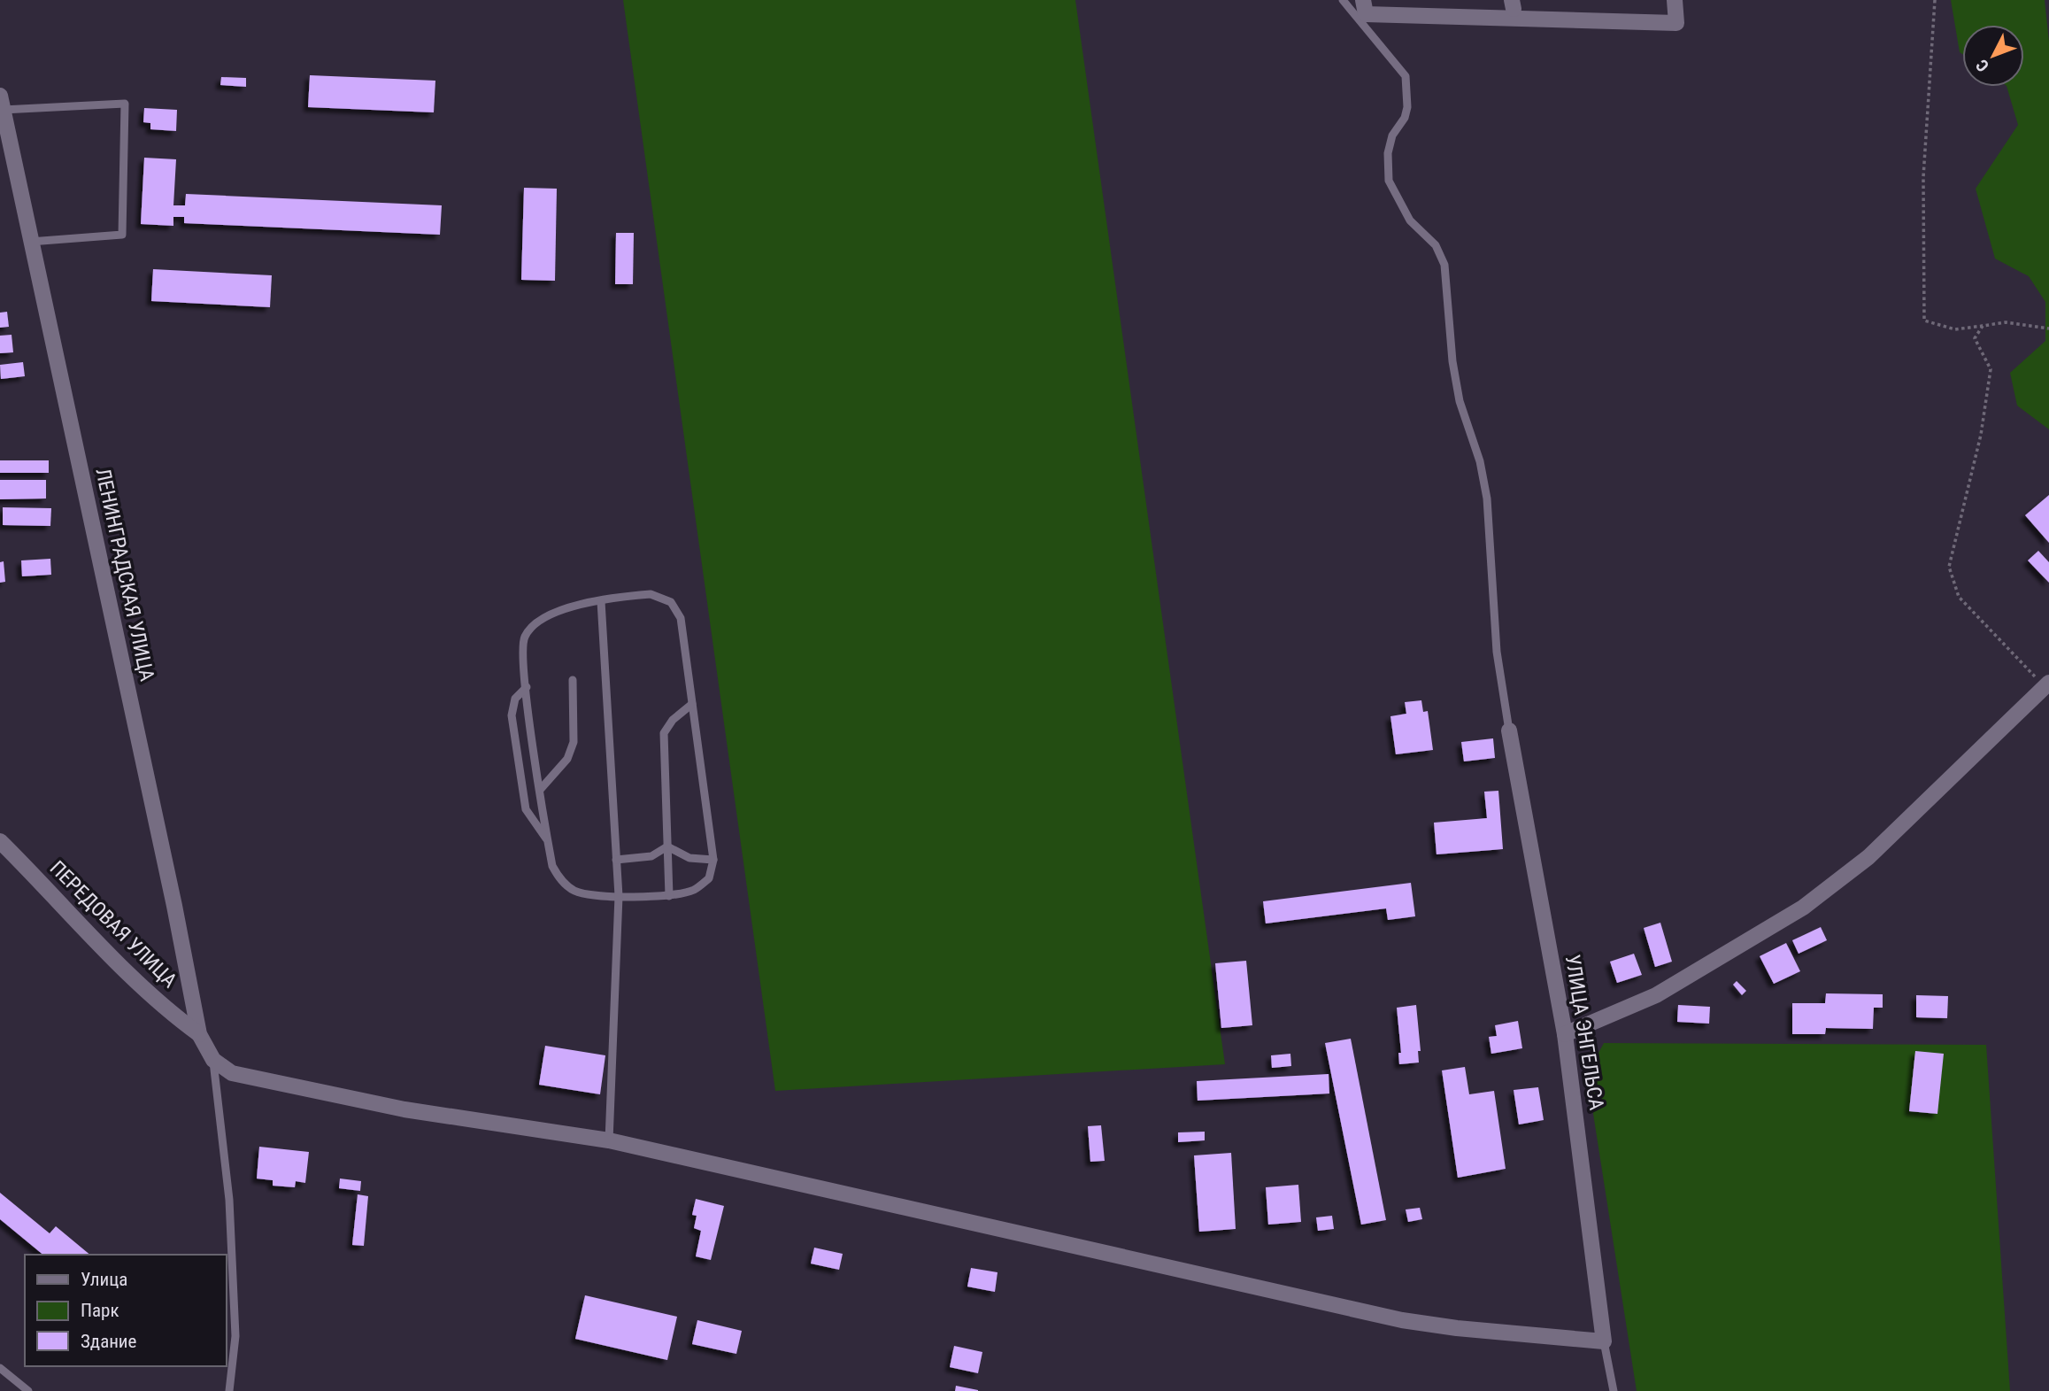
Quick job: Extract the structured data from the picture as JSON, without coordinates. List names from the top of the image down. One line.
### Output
{"streets":{"street":["ЛЕНИНГРАДСКАЯ УЛИЦА","ПЕРЕДОВАЯ УЛИЦА","УЛИЦА ЭНГЕЛЬСА"]},"crossings":[["ЛЕНИНГРАДСКАЯ УЛИЦА","ПЕРЕДОВАЯ УЛИЦА"]],"legend":["Улица","Парк","Здание"],"north":"bottom left"}
